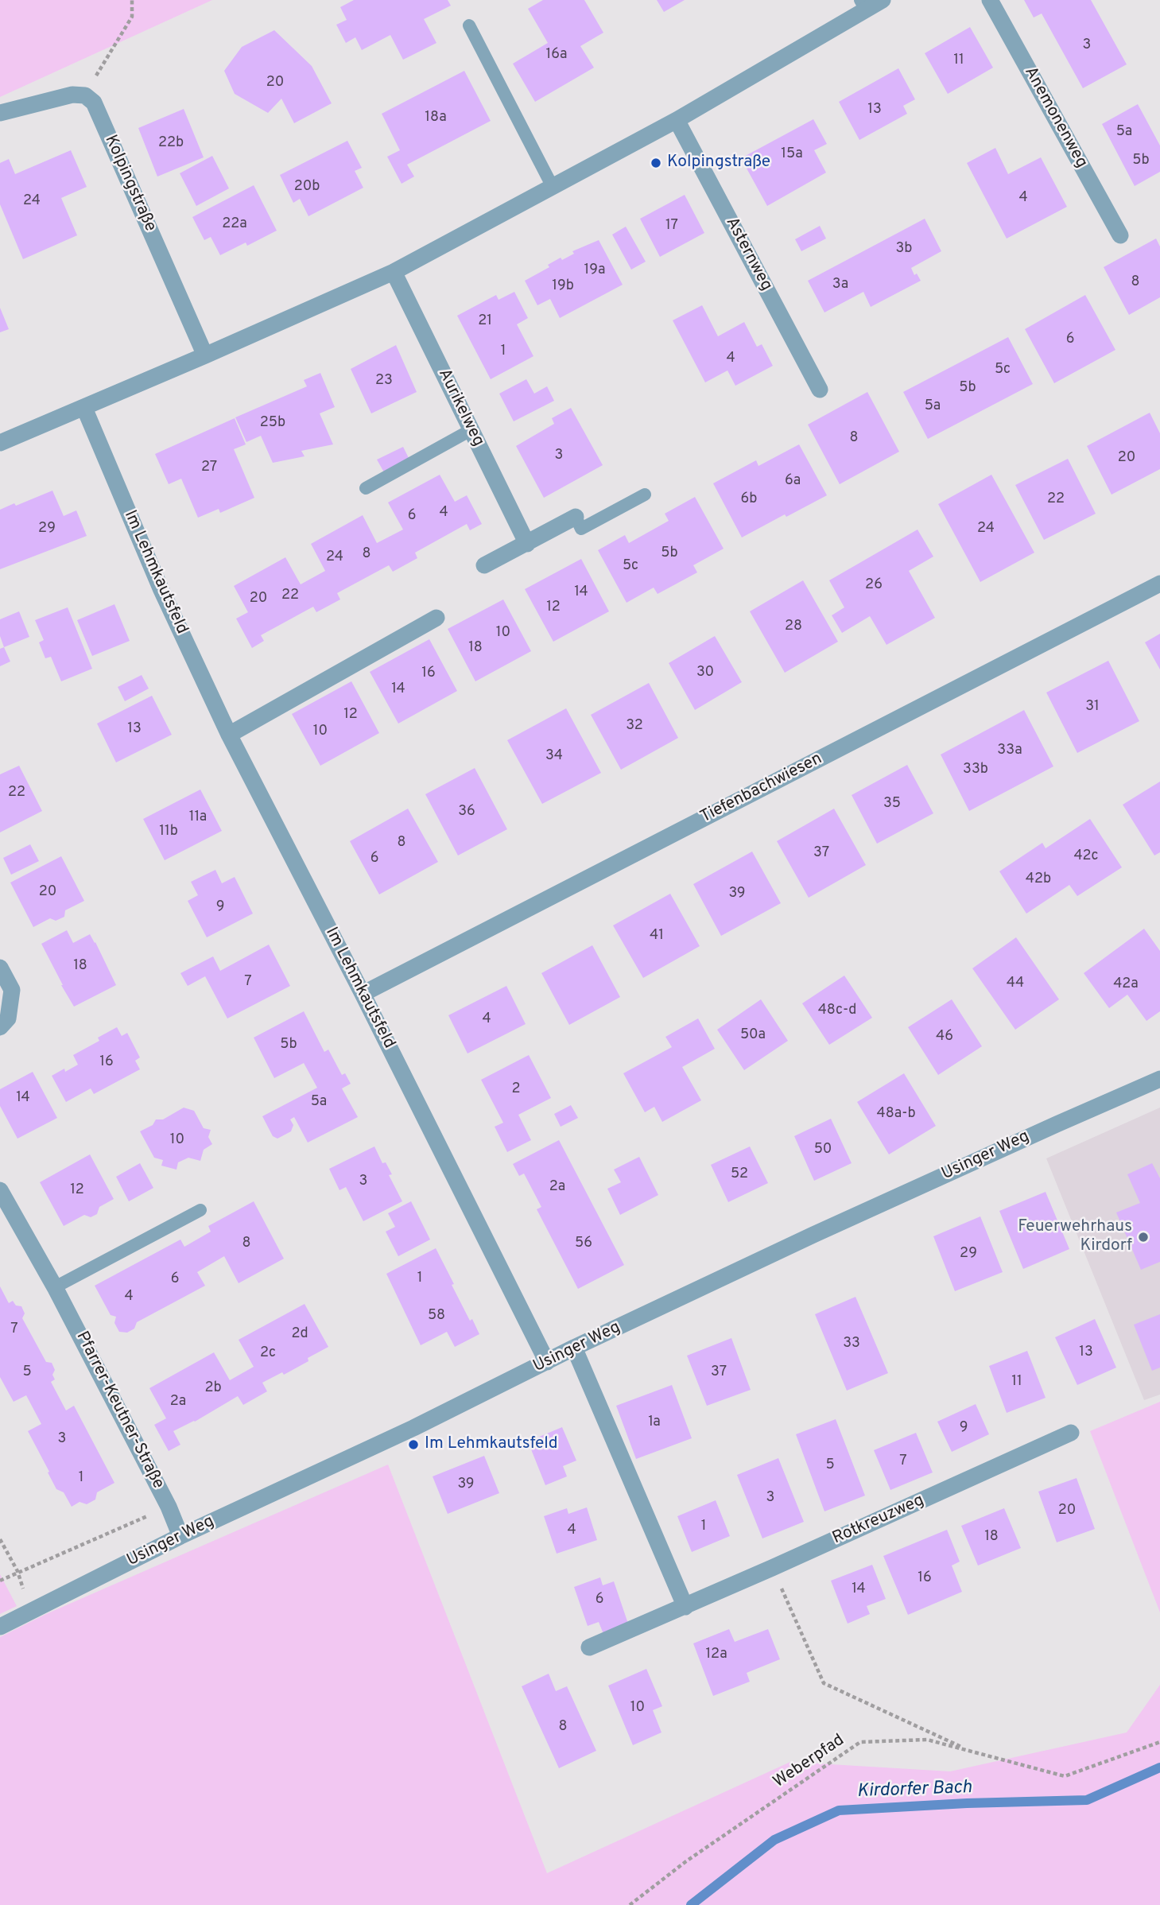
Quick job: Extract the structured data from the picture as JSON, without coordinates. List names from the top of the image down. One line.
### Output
{"streets":{"street":["Anemonenweg","Kolpingstraße","Asternweg","Aurikelweg","Im Lehmkautsfeld","Tiefenbachwiesen","Usinger Weg","Pfarrer-Keutner-Straße","Rotkreuzweg"],"path":["Weberpfad"]},"crossings":[["Im Lehmkautsfeld","Tiefenbachwiesen"],["Im Lehmkautsfeld","Usinger Weg"],["Usinger Weg","Pfarrer-Keutner-Straße"]],"water":["Kirdorfer Bach"],"places":["Kolpingstraße","Feuerwehrhaus Kirdorf","Im Lehmkautsfeld"],"house_numbers":["3","16a","11","20","13","18a","5a","22b","15a","5b","20b","4","24","22a","17","3b","19a","8","3a","19b","21","6","1","4","5c","23","5b","5a","25b","8","3","20","27","6a","6b","22","4","6","29","24","5b","8","24","5c","26","14","22","20","12","28","10","18","30","16","14","31","12","32","13","10","33a","34","33b","22","35","36","11a","11b","8","37","42c","6","42b","20","39","9","41","18","7","44","42a","48c-d","4","50a","46","5b","16","2","14","5a","48a-b","10","50","52","3","2a","12","8","56","29","1","6","4","58","7","2d","33","13","2c","5","37","11","2b","2a","1a","9","3","7","5","1","39","3","20","1","4","18","16","14","6","12a","10","8"]}
